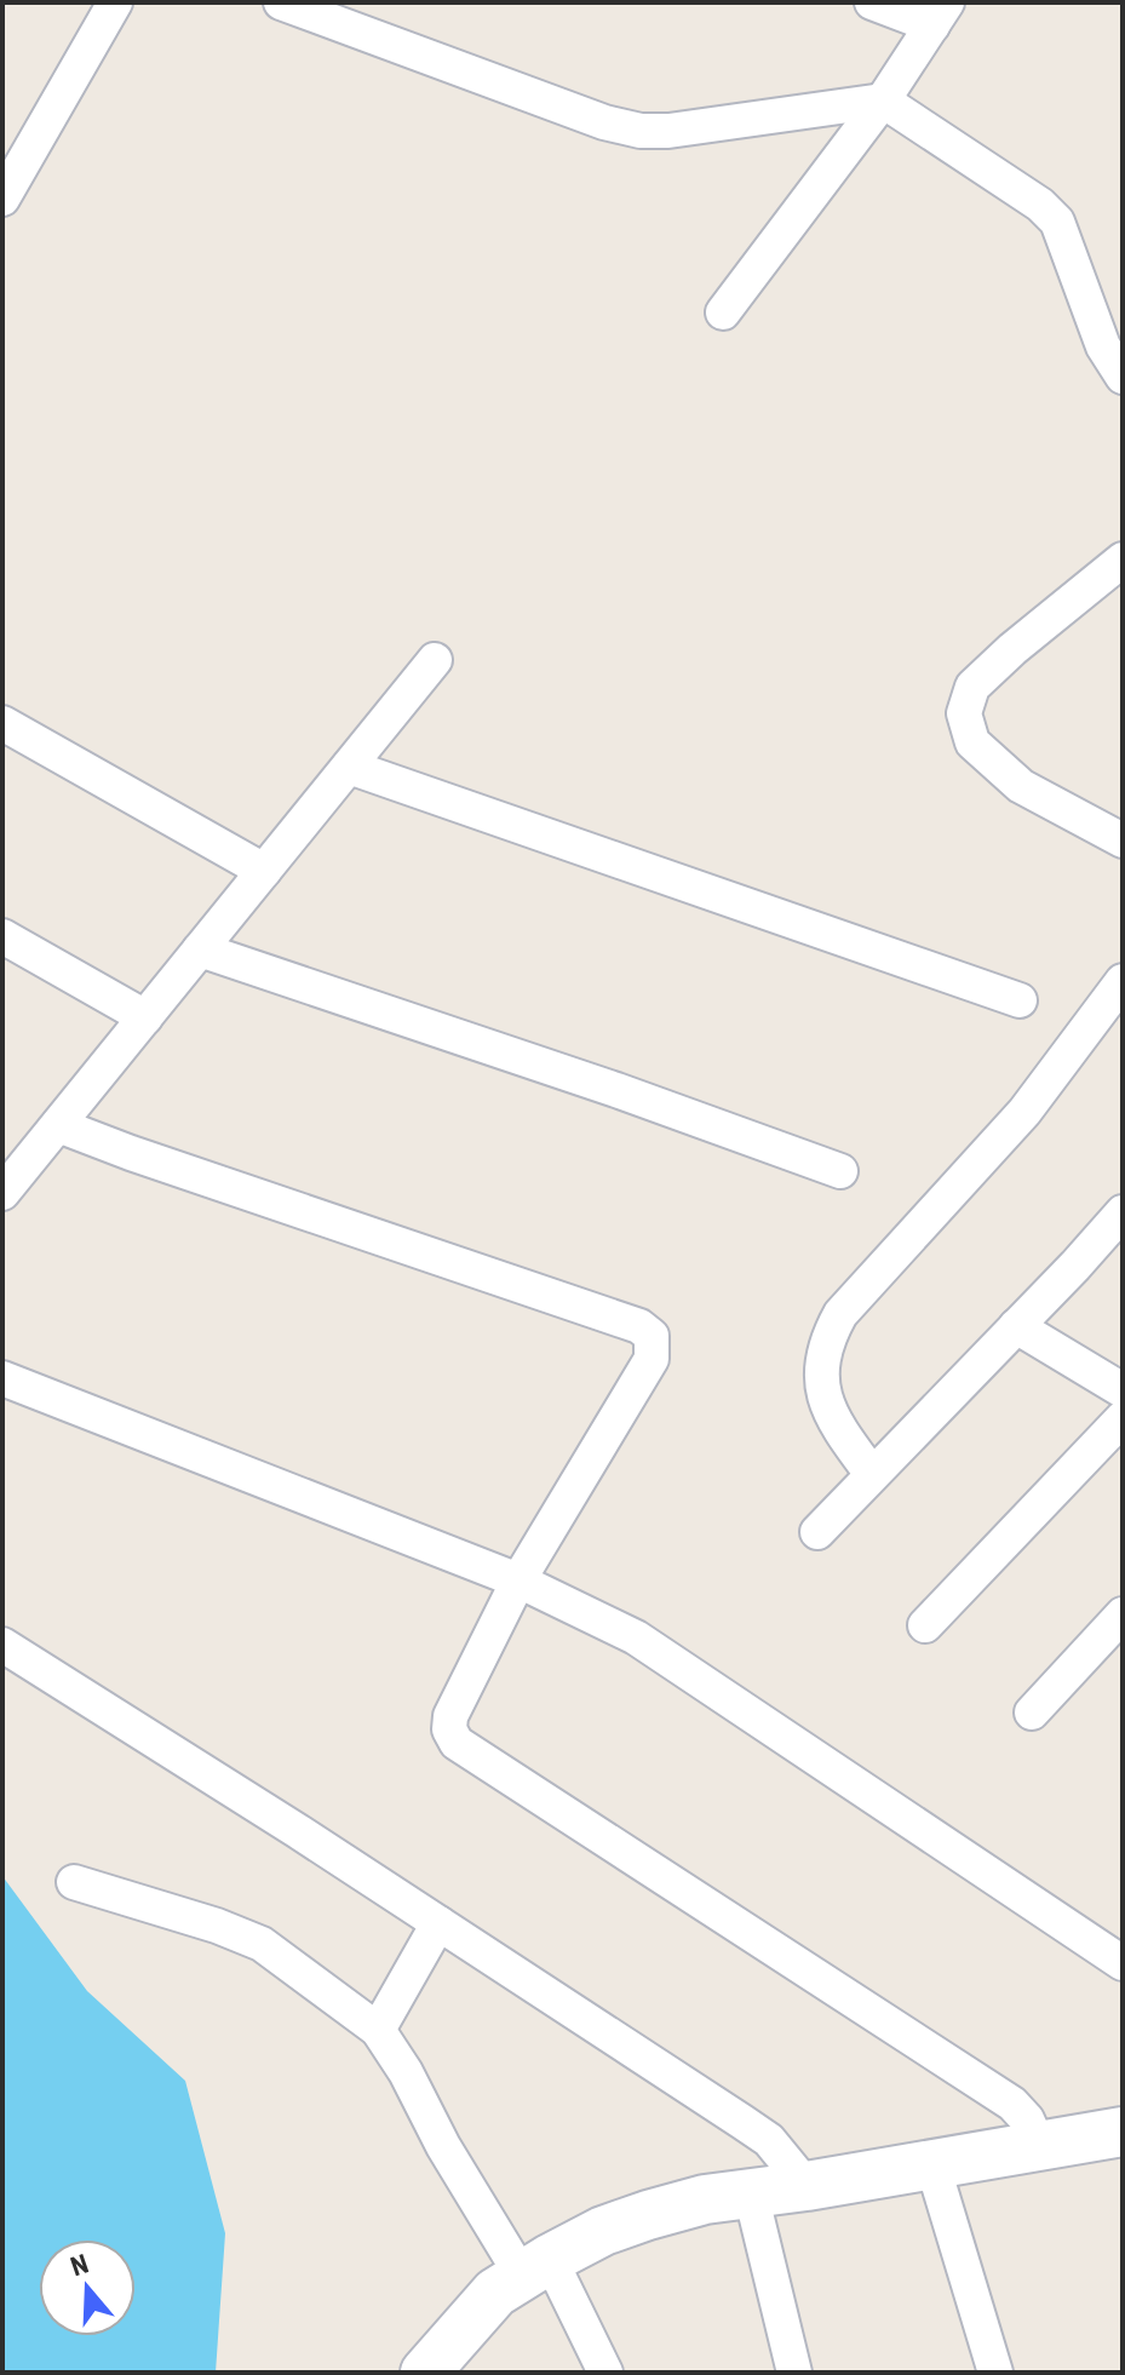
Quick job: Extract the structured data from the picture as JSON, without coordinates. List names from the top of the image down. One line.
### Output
{"north":"top"}
